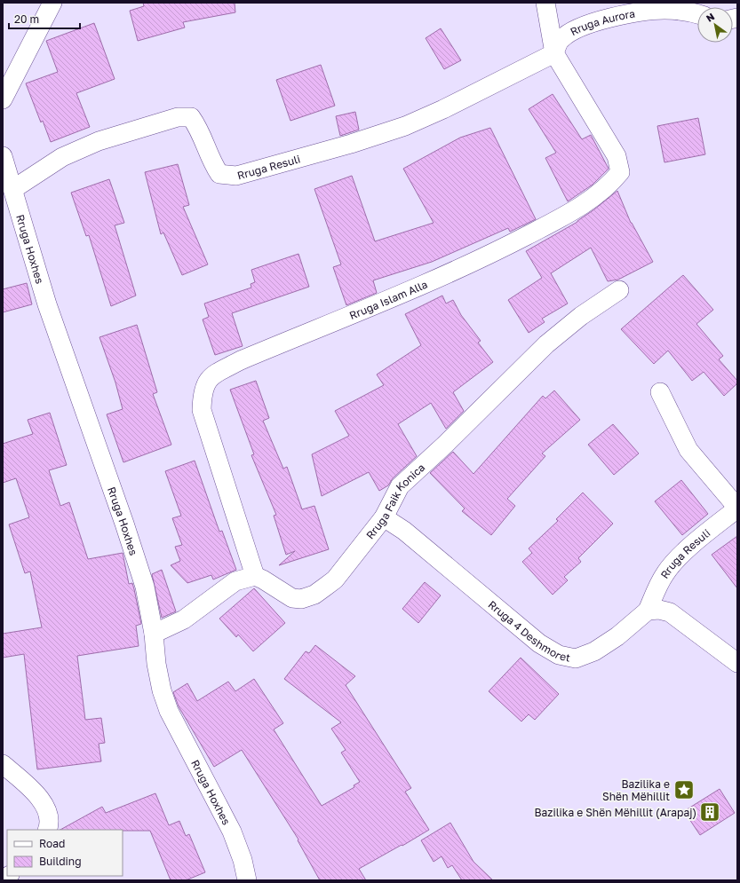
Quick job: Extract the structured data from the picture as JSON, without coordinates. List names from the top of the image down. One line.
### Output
{"streets":{"street":["Rruga Aurora","Rruga Resuli","Rruga Hoxhes","Rruga Islam Alla","Rruga Faik Konica","Rruga 4 Deshmoret"]},"crossings":[["Rruga Aurora","Rruga Resuli"],["Rruga Aurora","Rruga Islam Alla"],["Rruga Resuli","Rruga Hoxhes"],["Rruga Resuli","Rruga Islam Alla"],["Rruga Resuli","Rruga 4 Deshmoret"],["Rruga Islam Alla","Rruga Faik Konica"],["Rruga Faik Konica","Rruga 4 Deshmoret"]],"places":{"place":["Bazilika e Shën Mëhillit"],"building":["Bazilika e Shën Mëhillit (Arapaj)"]},"legend":["Road","Building"],"scale_bar":"20 m","north":"top left"}
